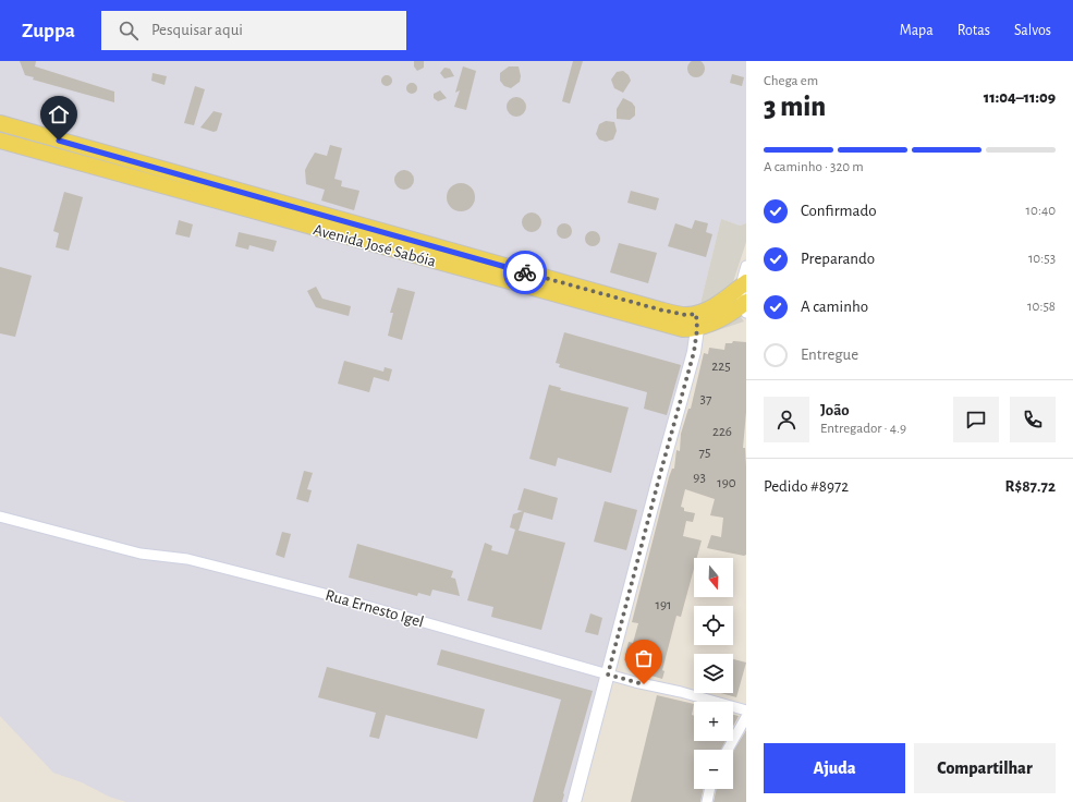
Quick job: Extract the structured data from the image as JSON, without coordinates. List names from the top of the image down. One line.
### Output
{"streets":{"main road":["Avenida José Sabóia"],"street":["Rua Ernesto Igel"]},"house_numbers":["225","37","226","75","93","190","191"],"north":"bottom","page":{"header":"Zuppa","search":"Pesquisar aqui","nav":["Mapa","Rotas","Salvos"],"heading":["3 min","Chega em","11:04–11:09"],"panel":["João","Entregador · 4.9","Pedido #8972","R$87.72"],"bar":"A caminho · 320 m","list":[["Confirmado","10:40"],["Preparando","10:53"],["A caminho","10:58"],"Entregue"],"map_buttons":["+","−"],"buttons":["Ajuda","Compartilhar"]}}
